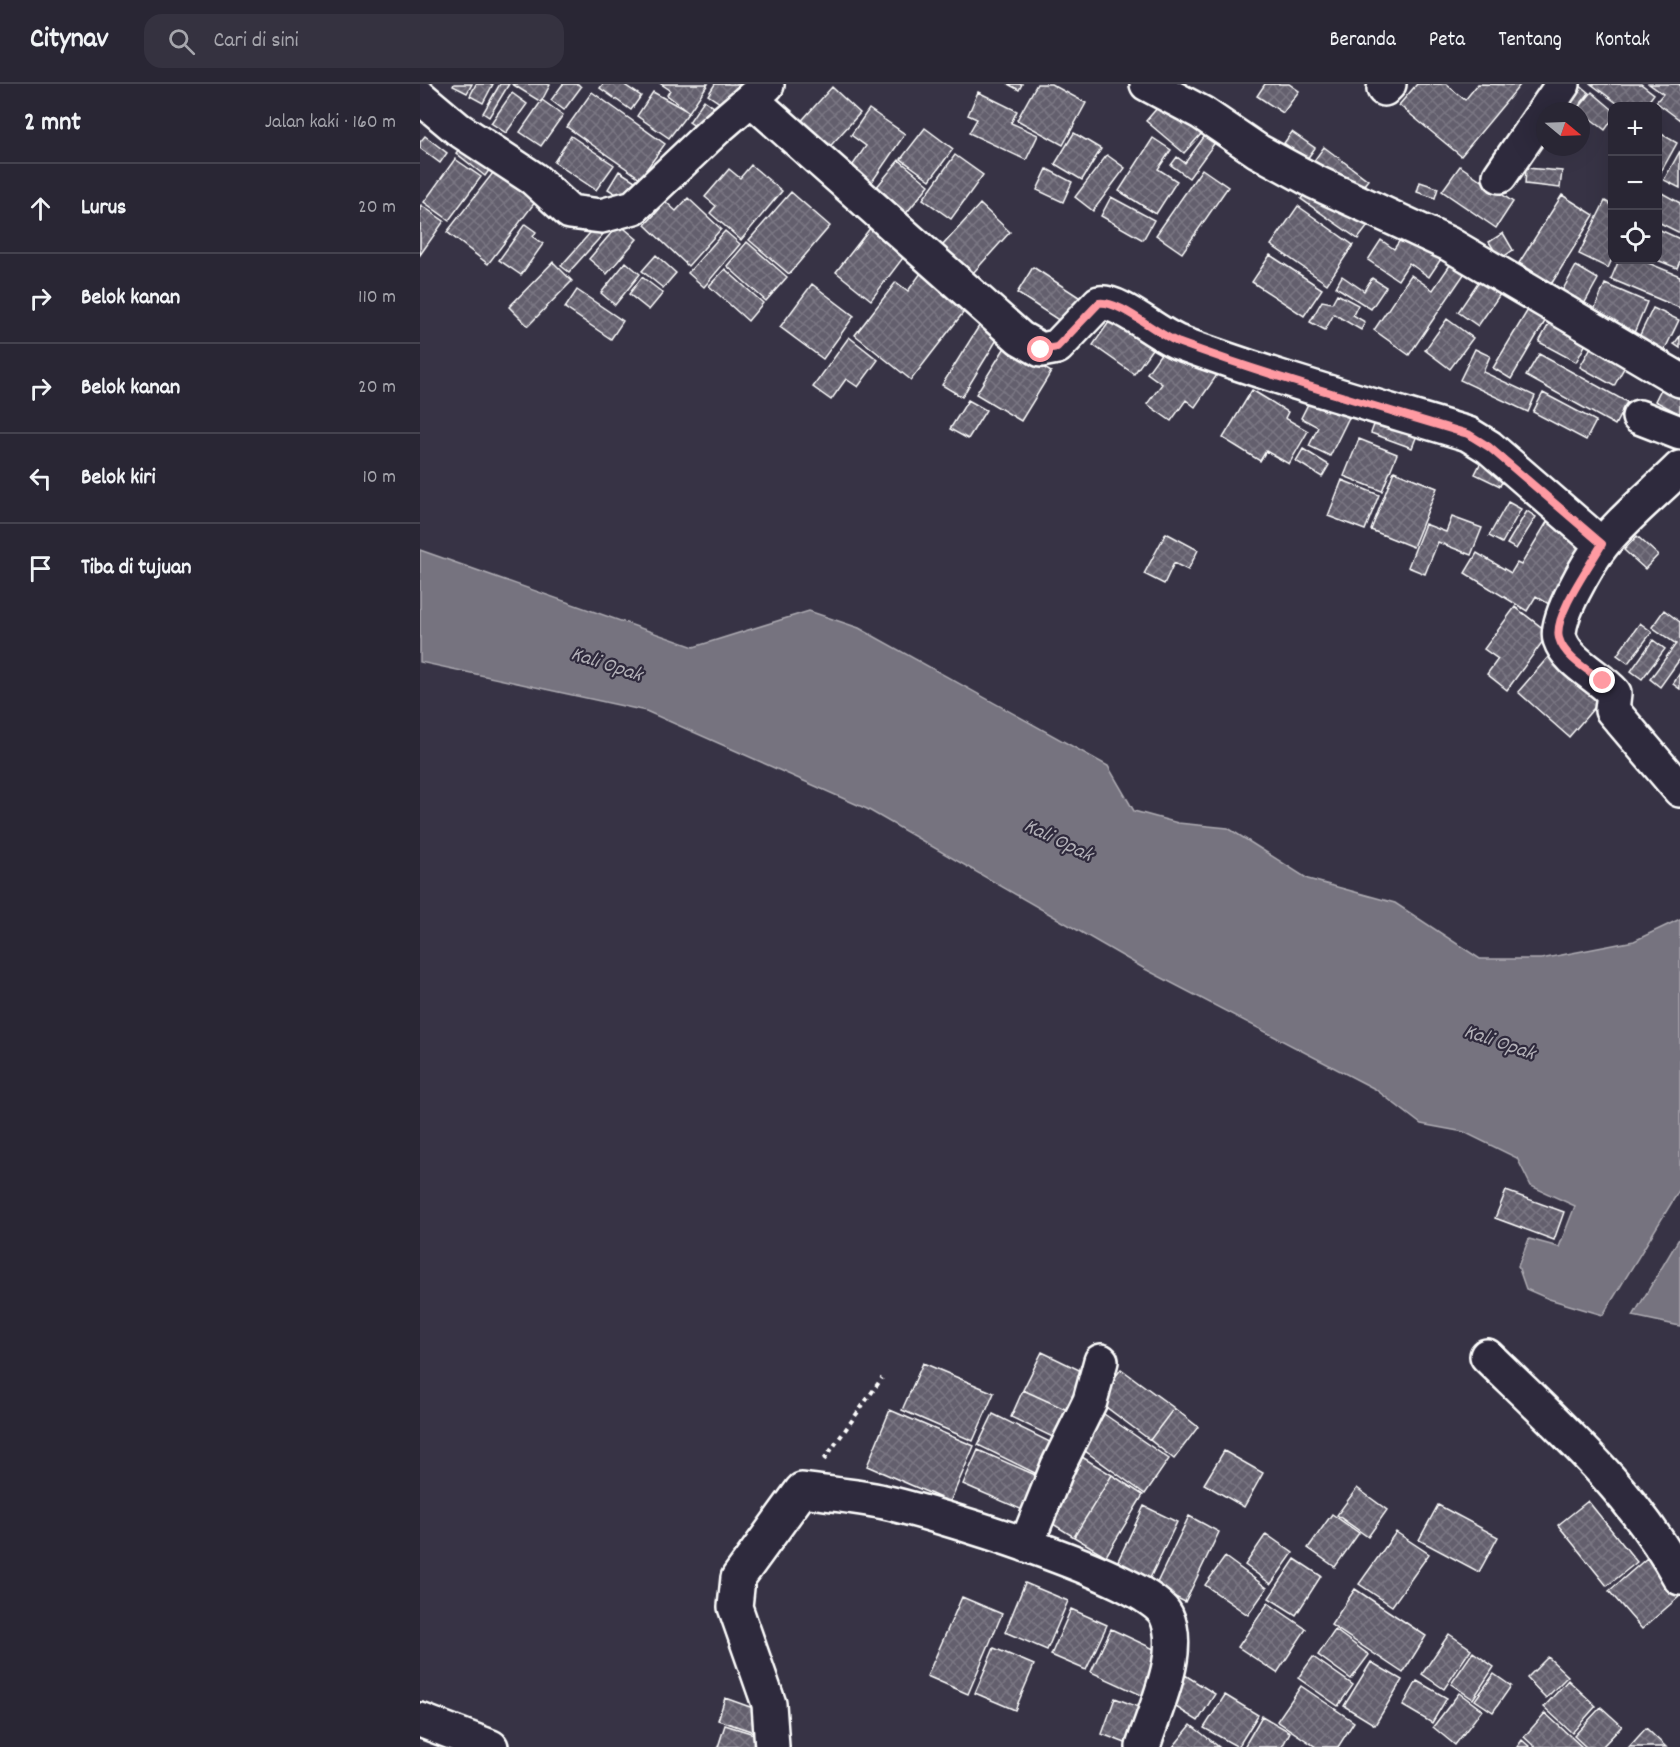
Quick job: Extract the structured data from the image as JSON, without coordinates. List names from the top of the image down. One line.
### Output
{"water":["Kali Opak"],"north":"right","page":{"header":"Citynav","search":"Cari di sini","nav":["Beranda","Peta","Tentang","Kontak"],"heading":["2 mnt","Jalan kaki · 160 m"],"map_buttons":["+","−"],"list":[["Lurus","20 m"],["Belok kanan","110 m"],["Belok kanan","20 m"],["Belok kiri","10 m"],"Tiba di tujuan"]}}
